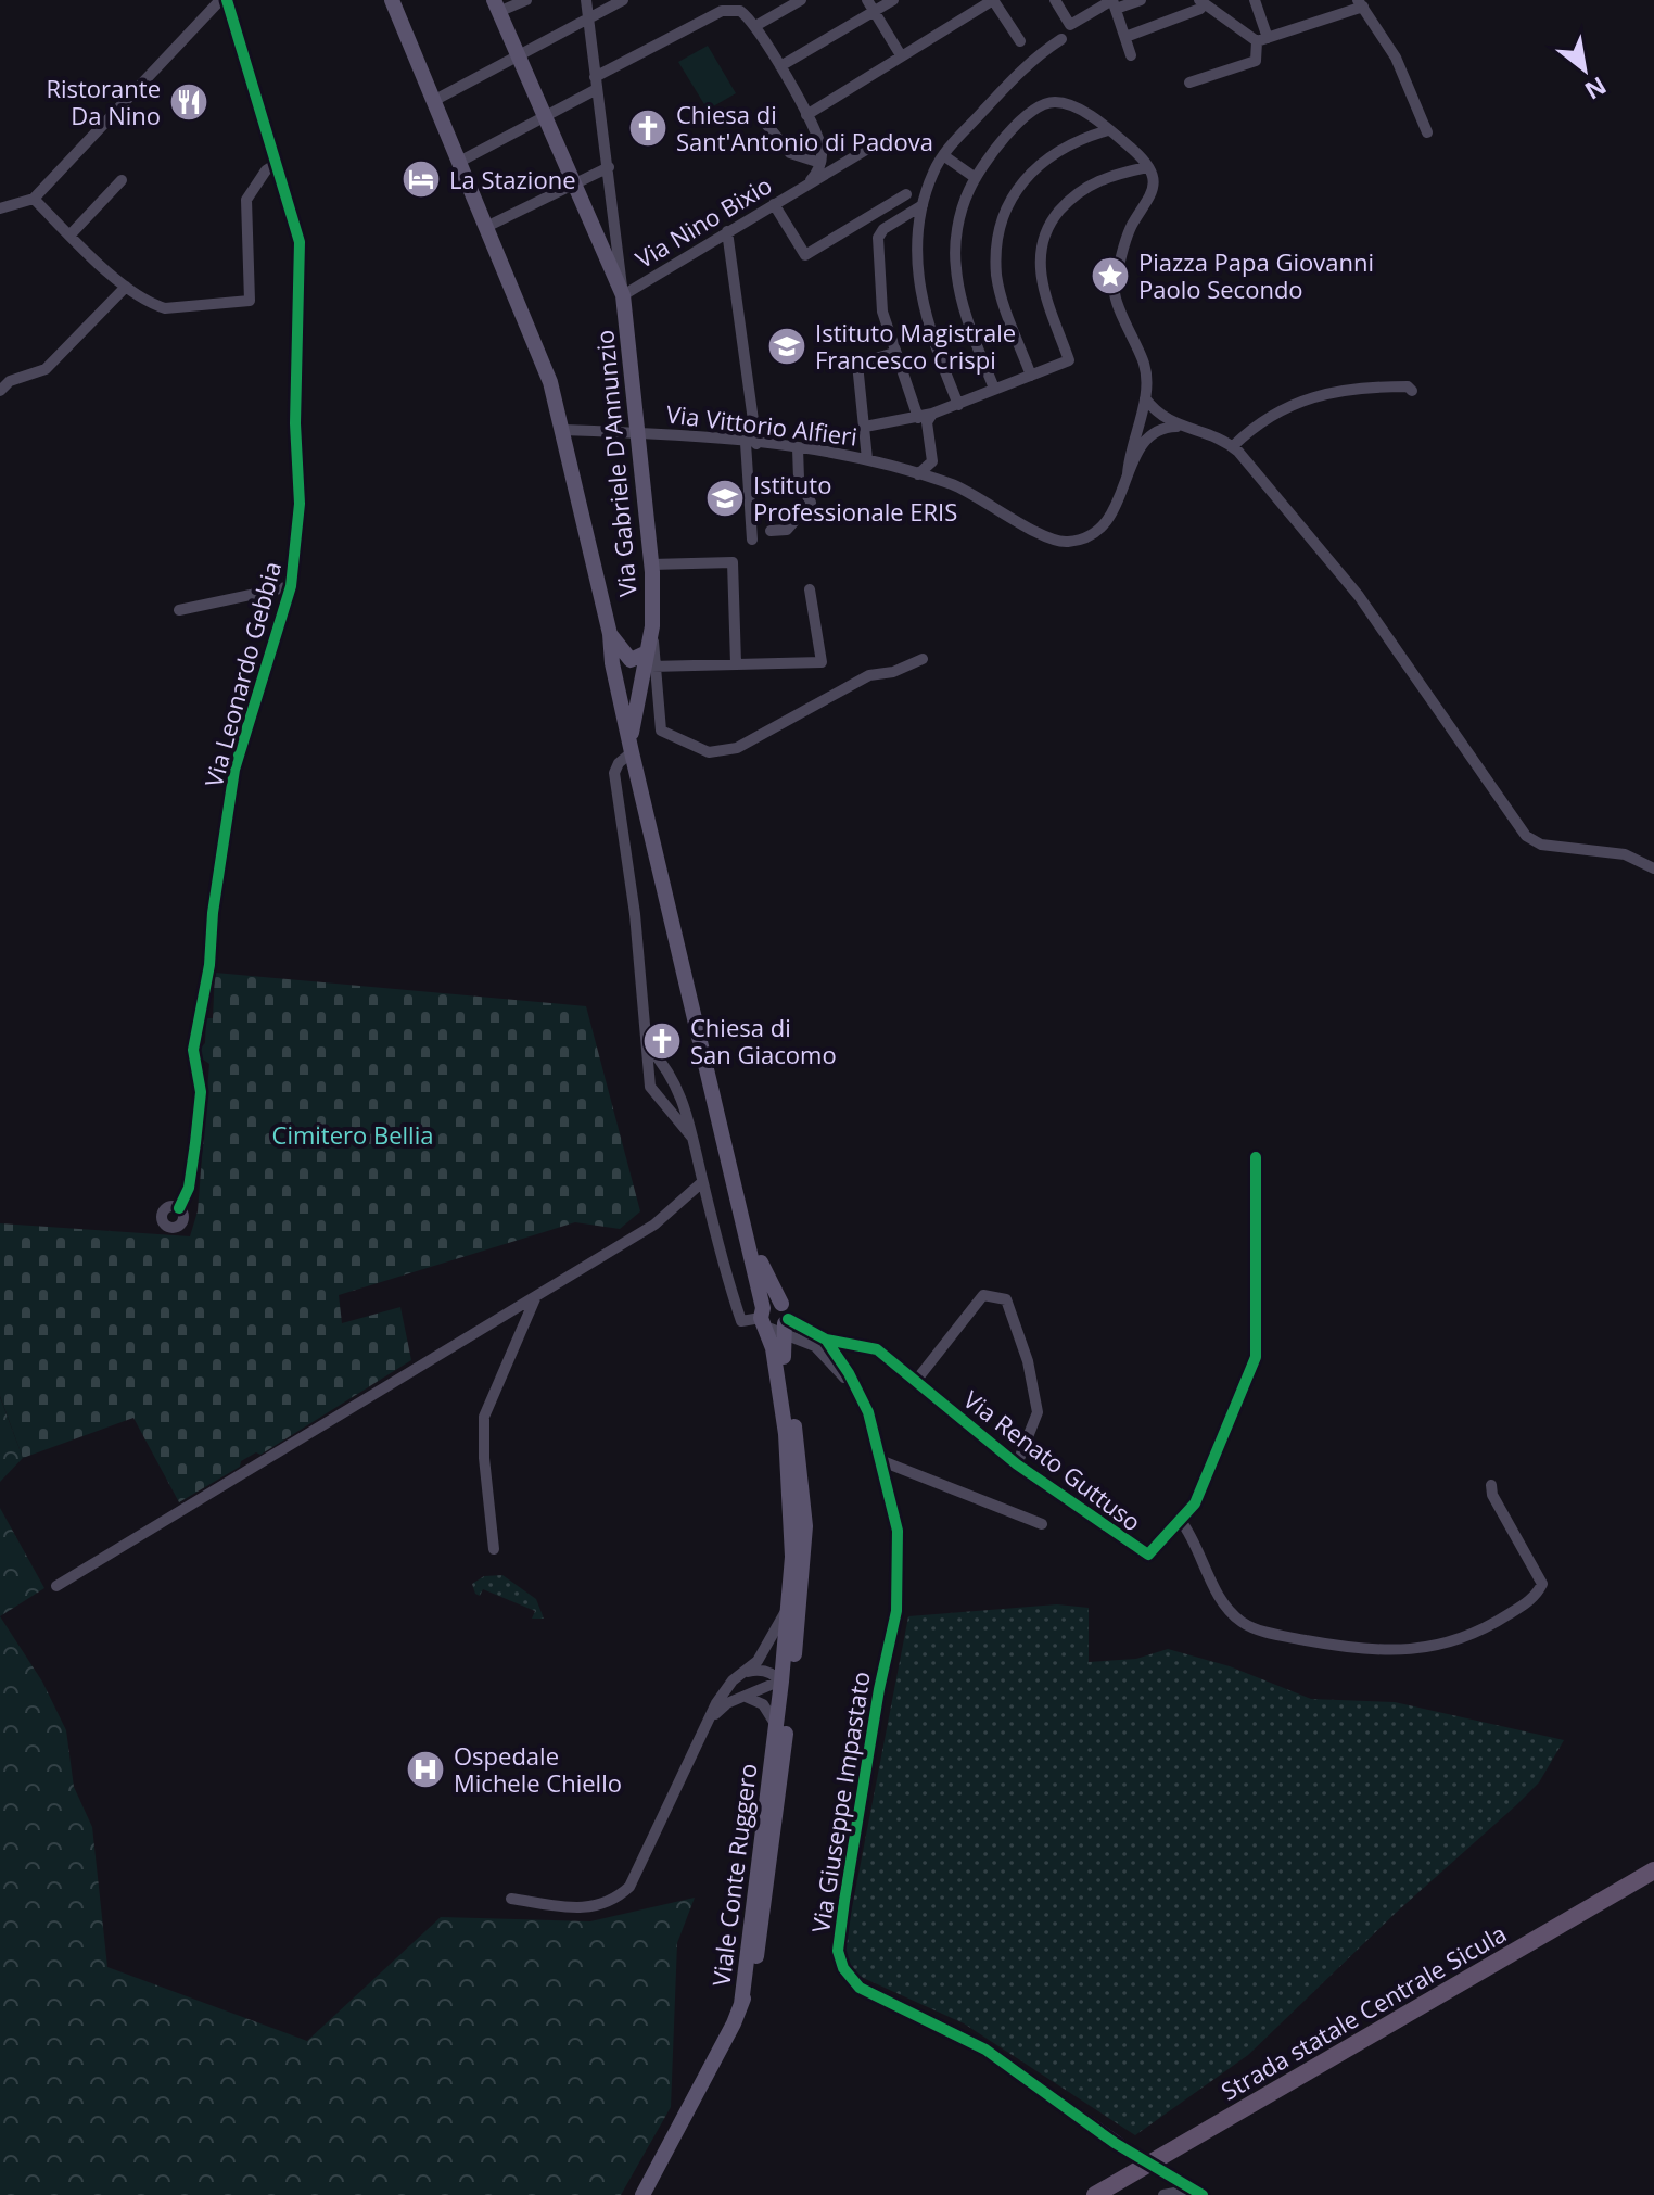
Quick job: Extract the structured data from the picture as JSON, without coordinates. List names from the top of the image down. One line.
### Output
{"streets":{"main road":["Via Gabriele D'Annunzio","Viale Conte Ruggero","Strada statale Centrale Sicula"],"street":["Via Nino Bixio","Via Vittorio Alfieri","Via Leonardo Gebbia","Via Renato Guttuso","Via Giuseppe Impastato"]},"crossings":[["Via Nino Bixio","Via Gabriele D'Annunzio"],["Via Vittorio Alfieri","Via Gabriele D'Annunzio"]],"parks":["Cimitero Bellia"],"places":{"restaurant":["Ristorante Da Nino"],"church":["Chiesa di Sant'Antonio di Padova","Chiesa di San Giacomo"],"hotel":["La Stazione"],"place":["Piazza Papa Giovanni Paolo Secondo"],"school or university":["Istituto Magistrale Francesco Crispi","Istituto Professionale ERIS"],"hospital":["Ospedale Michele Chiello"]},"north":"bottom right"}
